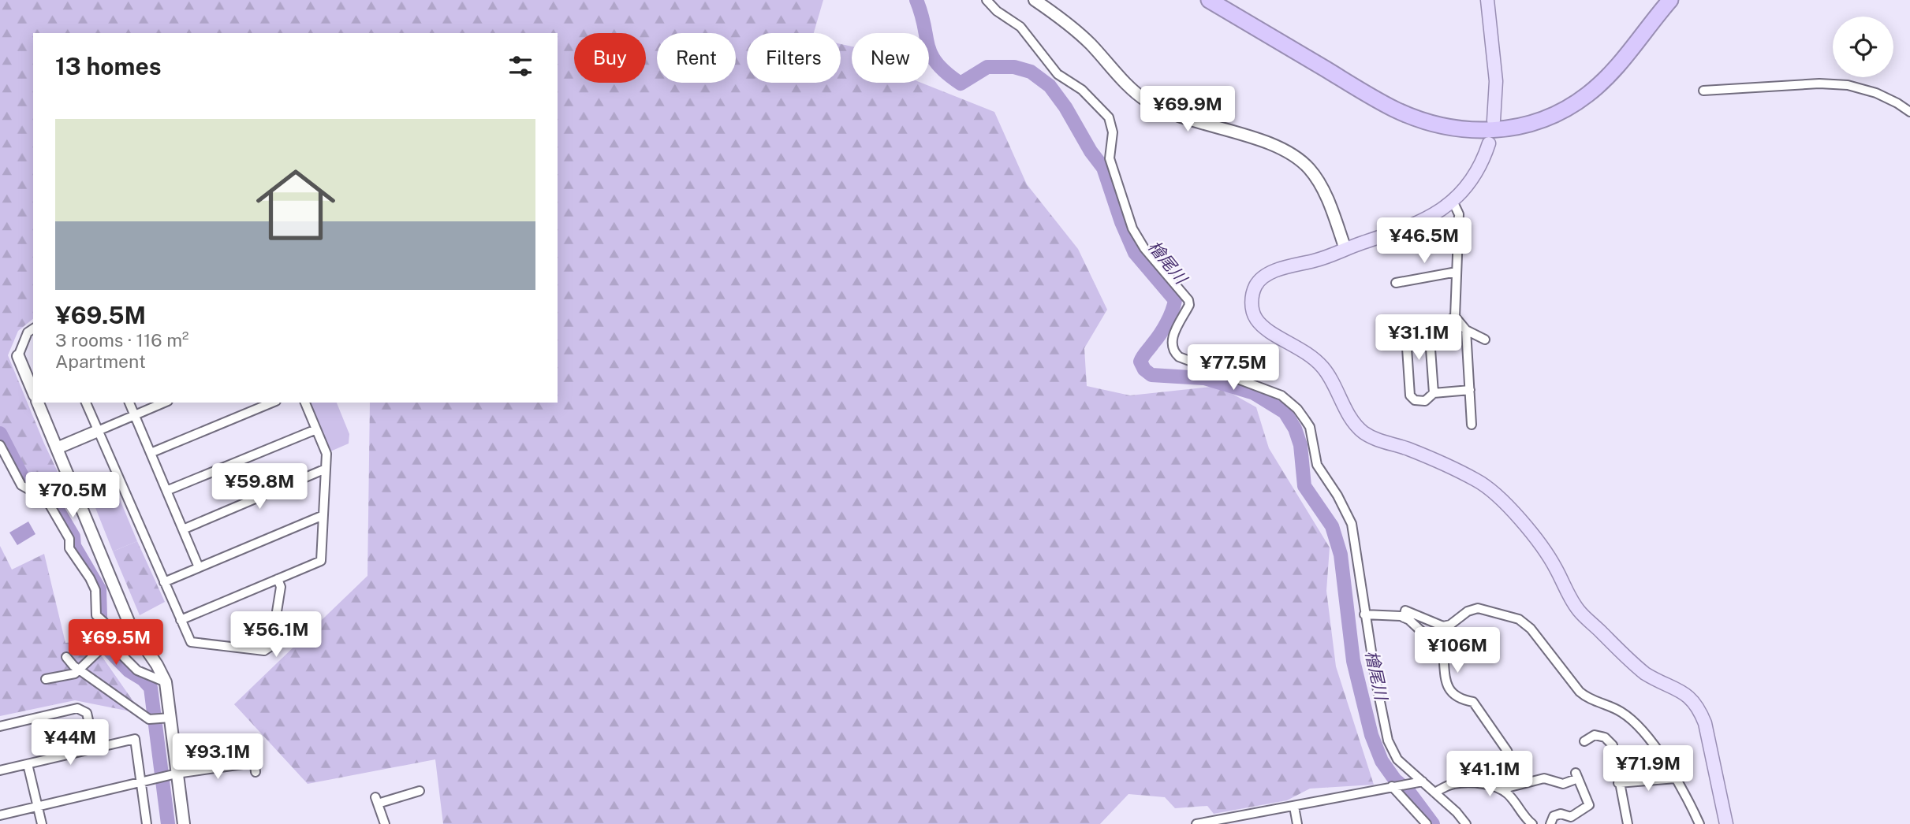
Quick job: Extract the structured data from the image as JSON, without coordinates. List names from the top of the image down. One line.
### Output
{"water":["檜尾川"],"page":{"chip":["Buy","Rent","Filters","New"],"heading":"13 homes","price":["¥69.9M","¥46.5M","¥31.1M","¥77.5M","¥59.8M","¥70.5M","¥56.1M","¥69.5M","¥106M","¥44M","¥93.1M","¥71.9M","¥41.1M"],"list":[{"name":"¥69.5M","note":"3 rooms · 116 m² · Apartment"}]}}
